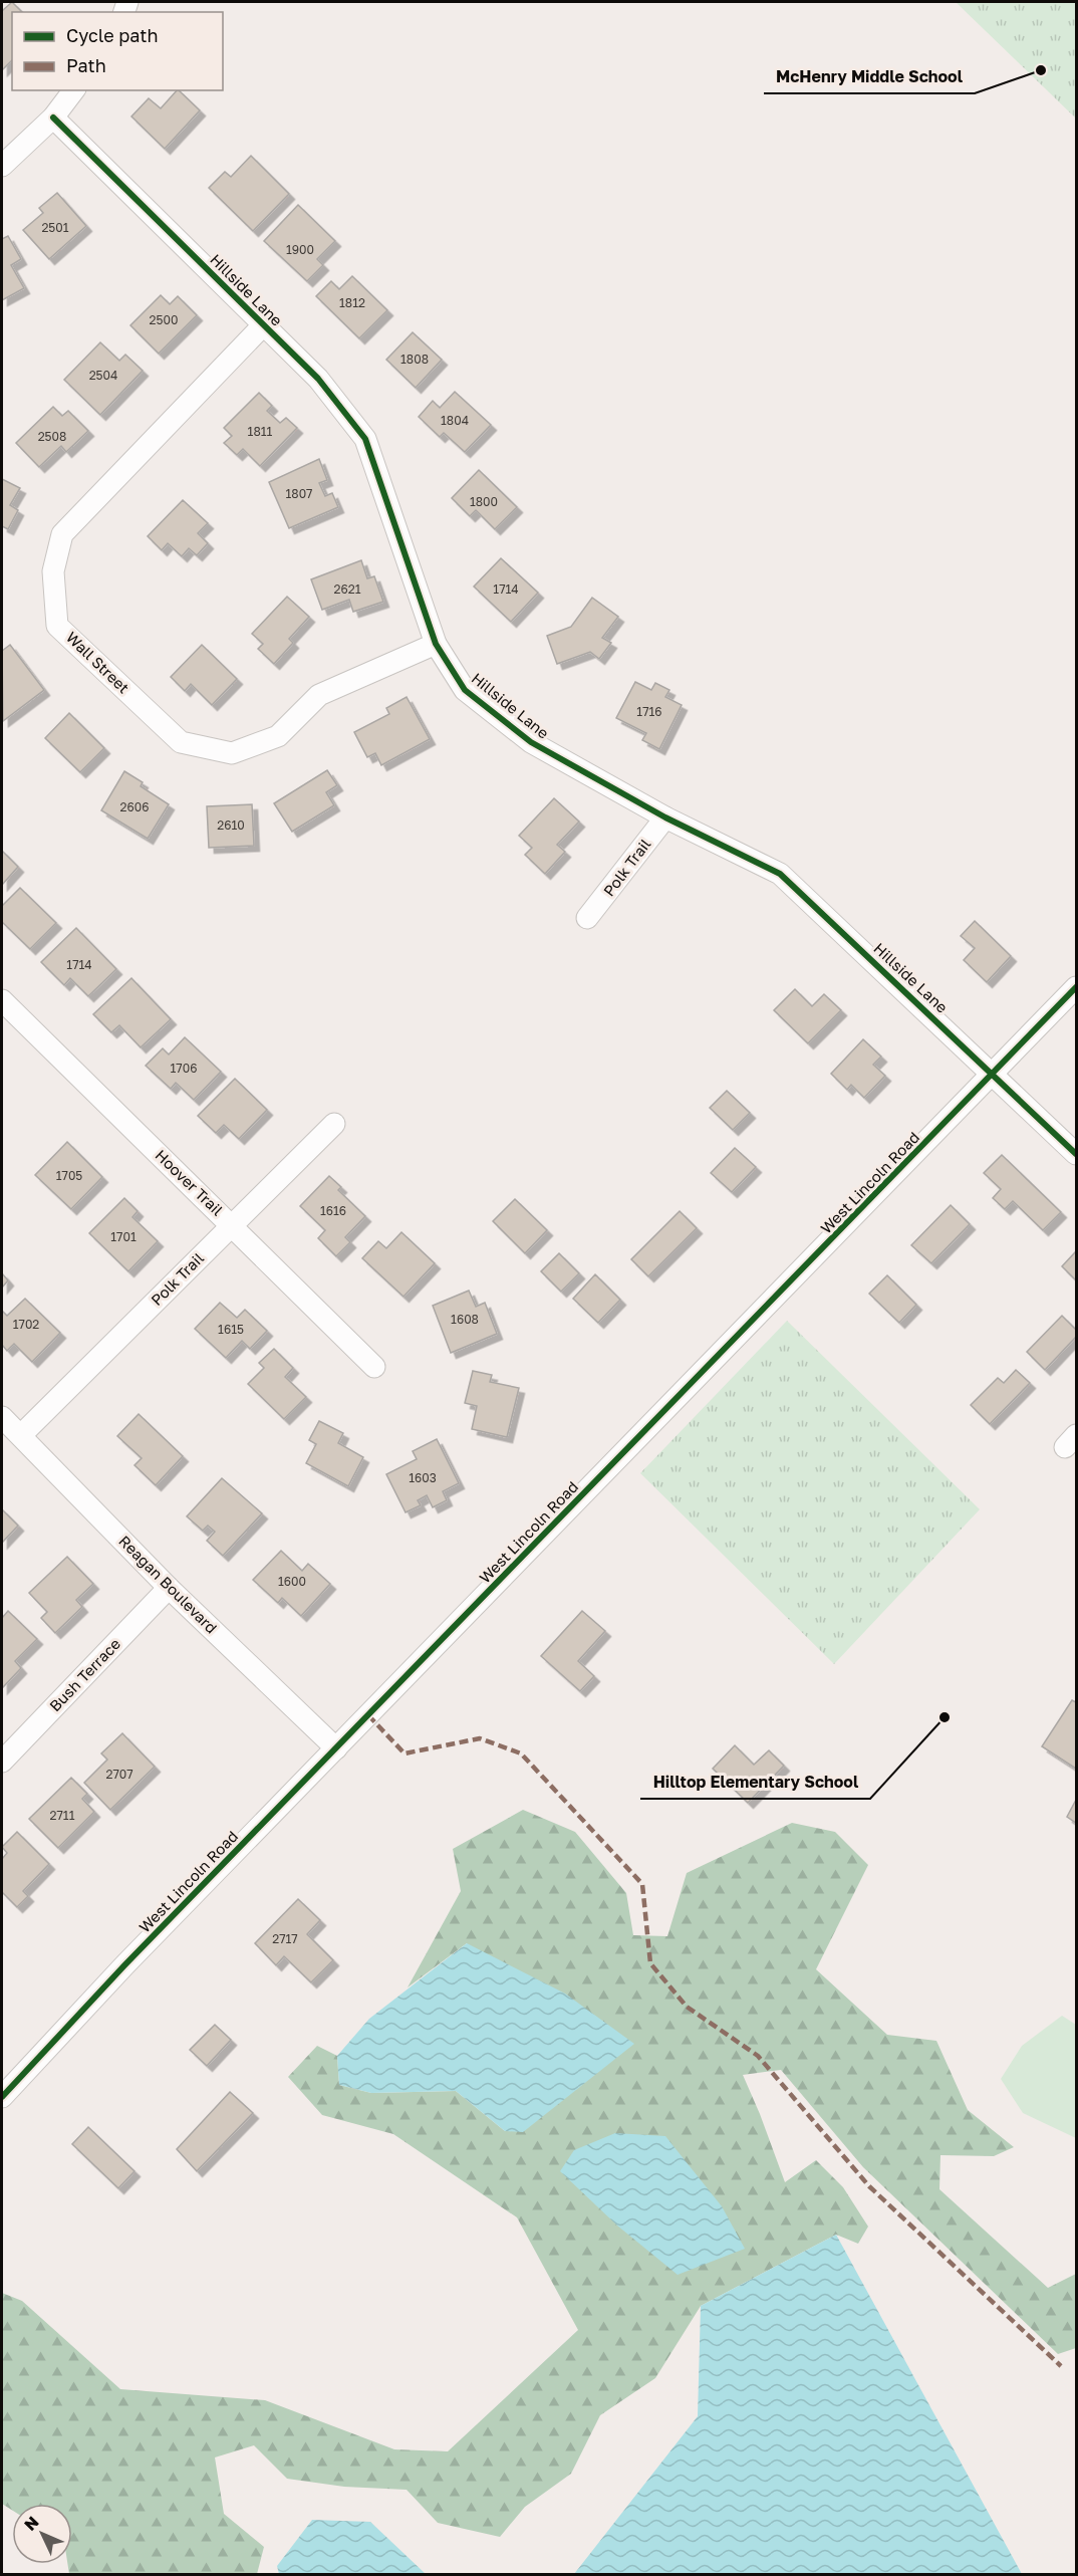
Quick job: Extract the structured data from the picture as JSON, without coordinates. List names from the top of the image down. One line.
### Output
{"streets":{"street":["Hillside Lane","Wall Street","Polk Trail","Hoover Trail","West Lincoln Road","Reagan Boulevard","Bush Terrace"]},"crossings":[["Hillside Lane","Wall Street"],["Hillside Lane","Polk Trail"],["Hillside Lane","West Lincoln Road"],["Polk Trail","Hoover Trail"],["Polk Trail","Reagan Boulevard"],["West Lincoln Road","Reagan Boulevard"],["Reagan Boulevard","Bush Terrace"]],"places":["McHenry Middle School","Hilltop Elementary School"],"house_numbers":["2501","1900","1812","2500","1808","2504","1804","1811","2508","1807","1800","2621","1714","1716","2606","2610","1714","1706","1705","1616","1701","1608","1702","1615","1603","1600","2707","2711","2717"],"legend":["Cycle path","Path"],"north":"top left"}
